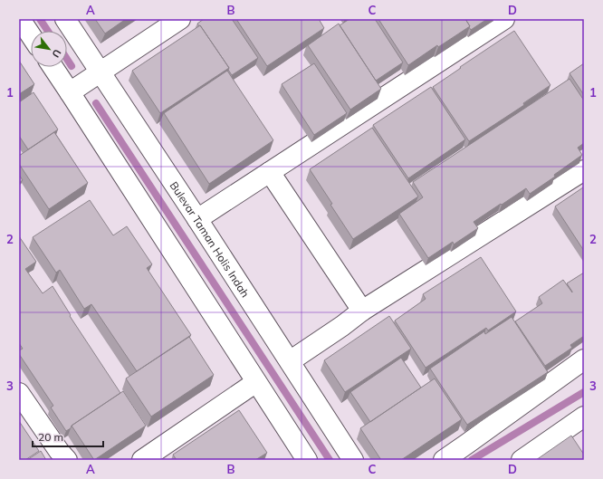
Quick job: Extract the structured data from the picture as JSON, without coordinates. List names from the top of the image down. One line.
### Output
{"streets":{"street":["Bulevar Taman Holis Indah"]},"scale_bar":"20 m","north":"bottom right","grid":{"columns":["A","B","C","D"],"rows":["1","2","3"]}}
